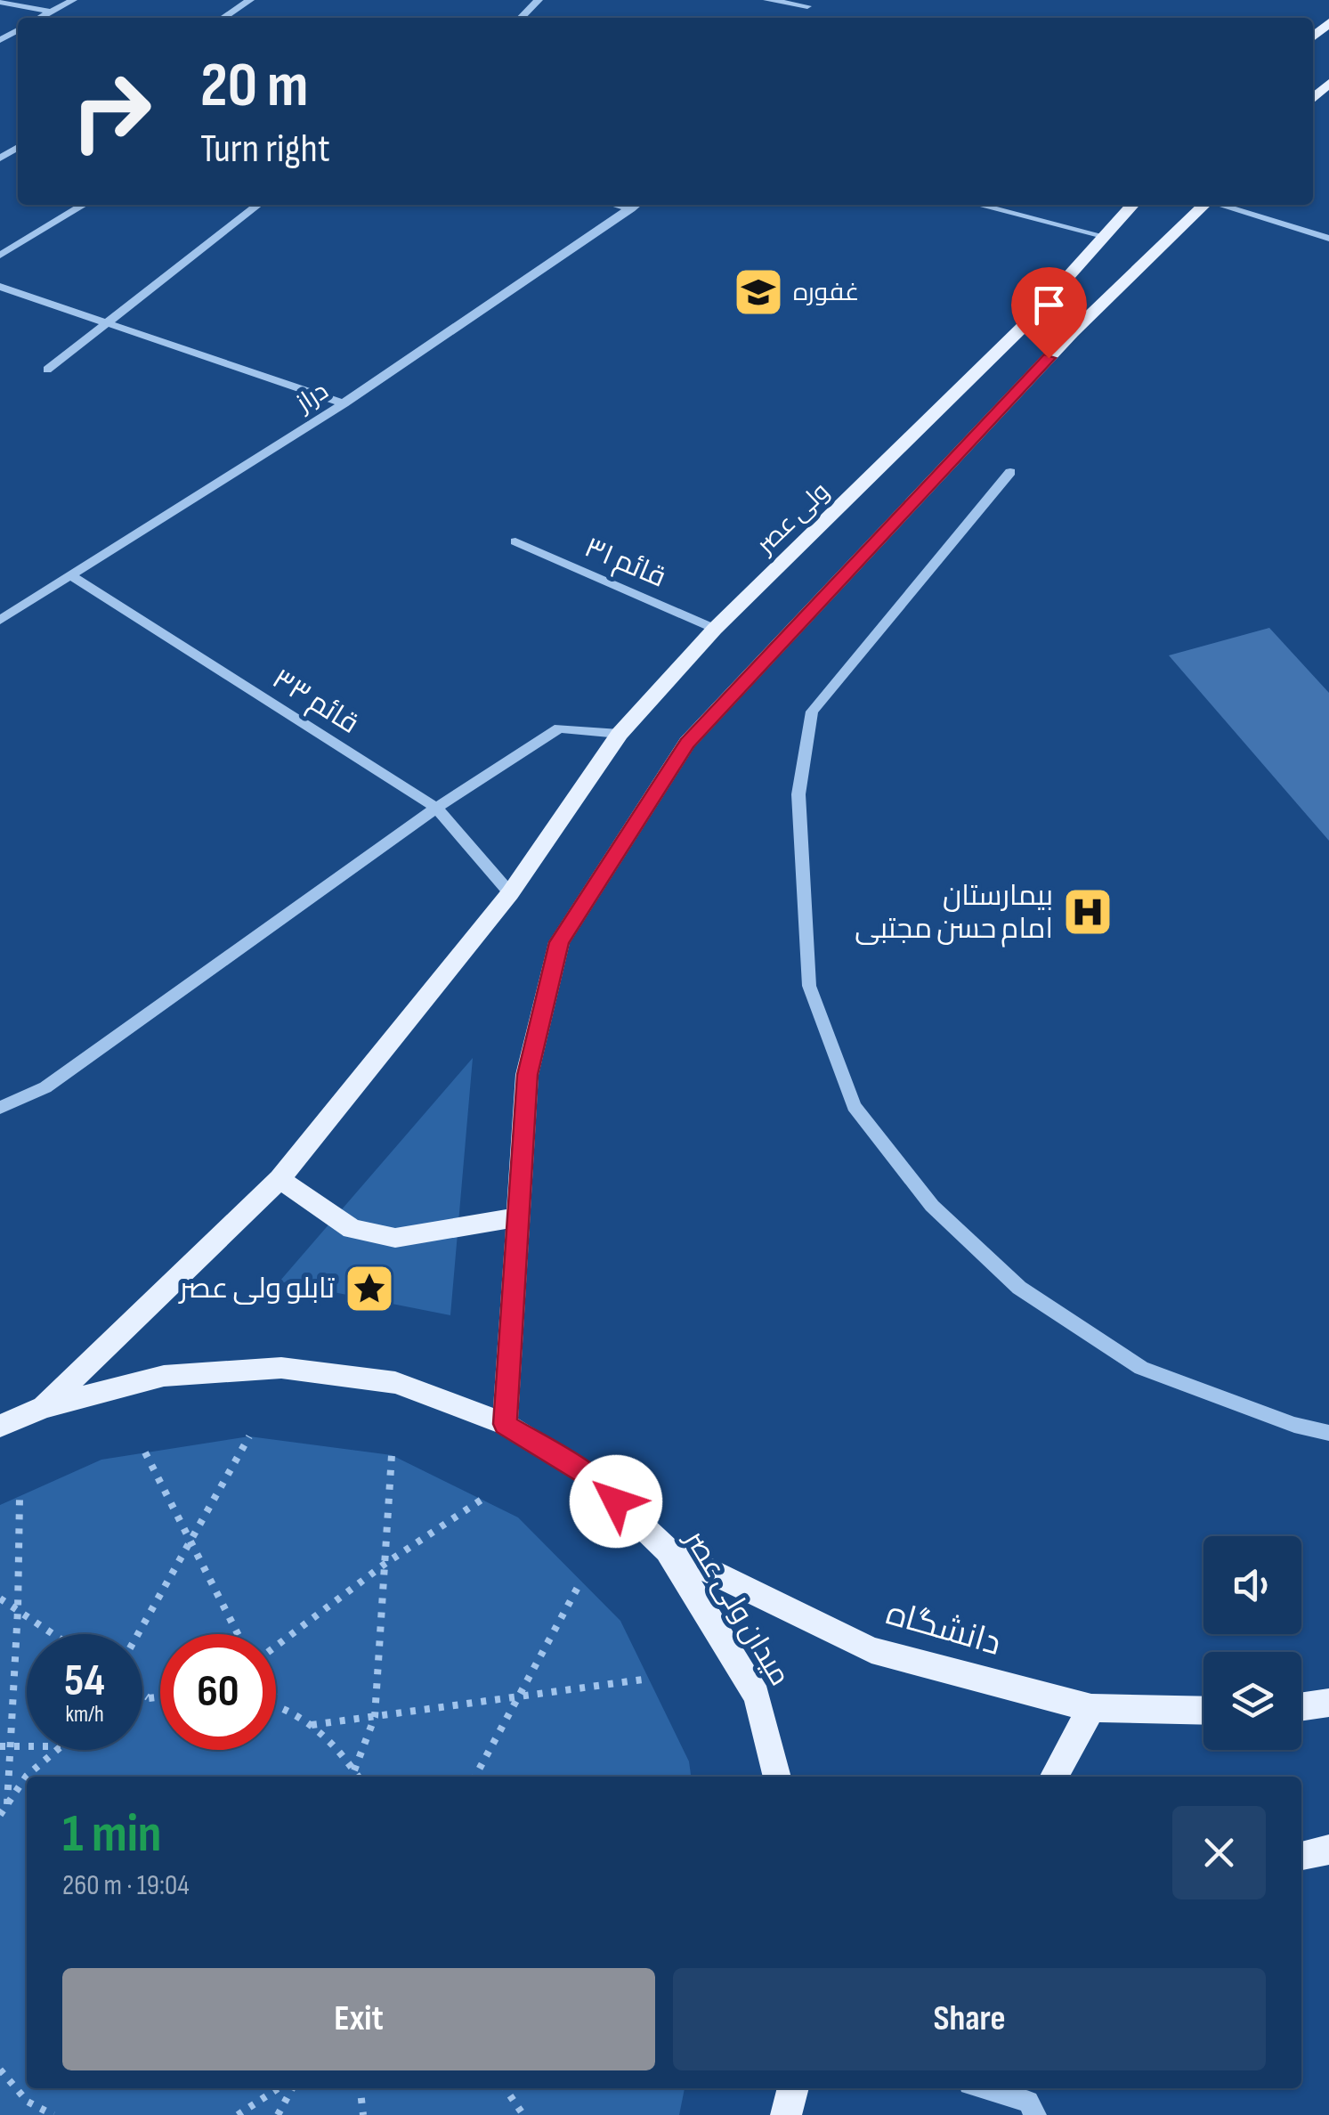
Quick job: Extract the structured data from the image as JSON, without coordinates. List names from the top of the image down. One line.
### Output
{"streets":{"main road":["ولی عصر","میدان ولی عصر","دانشگاه"],"street":["دراز","قائم ۳۱","قائم ۳۳"]},"crossings":[["دراز","قائم ۳۳"],["ولی عصر","قائم ۳۱"],["ولی عصر","قائم ۳۳"],["ولی عصر","میدان ولی عصر"],["میدان ولی عصر","دانشگاه"]],"places":{"school or university":["غفوره"],"hospital":["بیمارستان امام حسن مجتبی"],"place":["تابلو ولی عصر"]},"page":{"turn":["20 m","Turn right"],"speed":"54 km/h","limit":"60","heading":["1 min","260 m · 19:04"],"buttons":["Exit","Share"]}}
